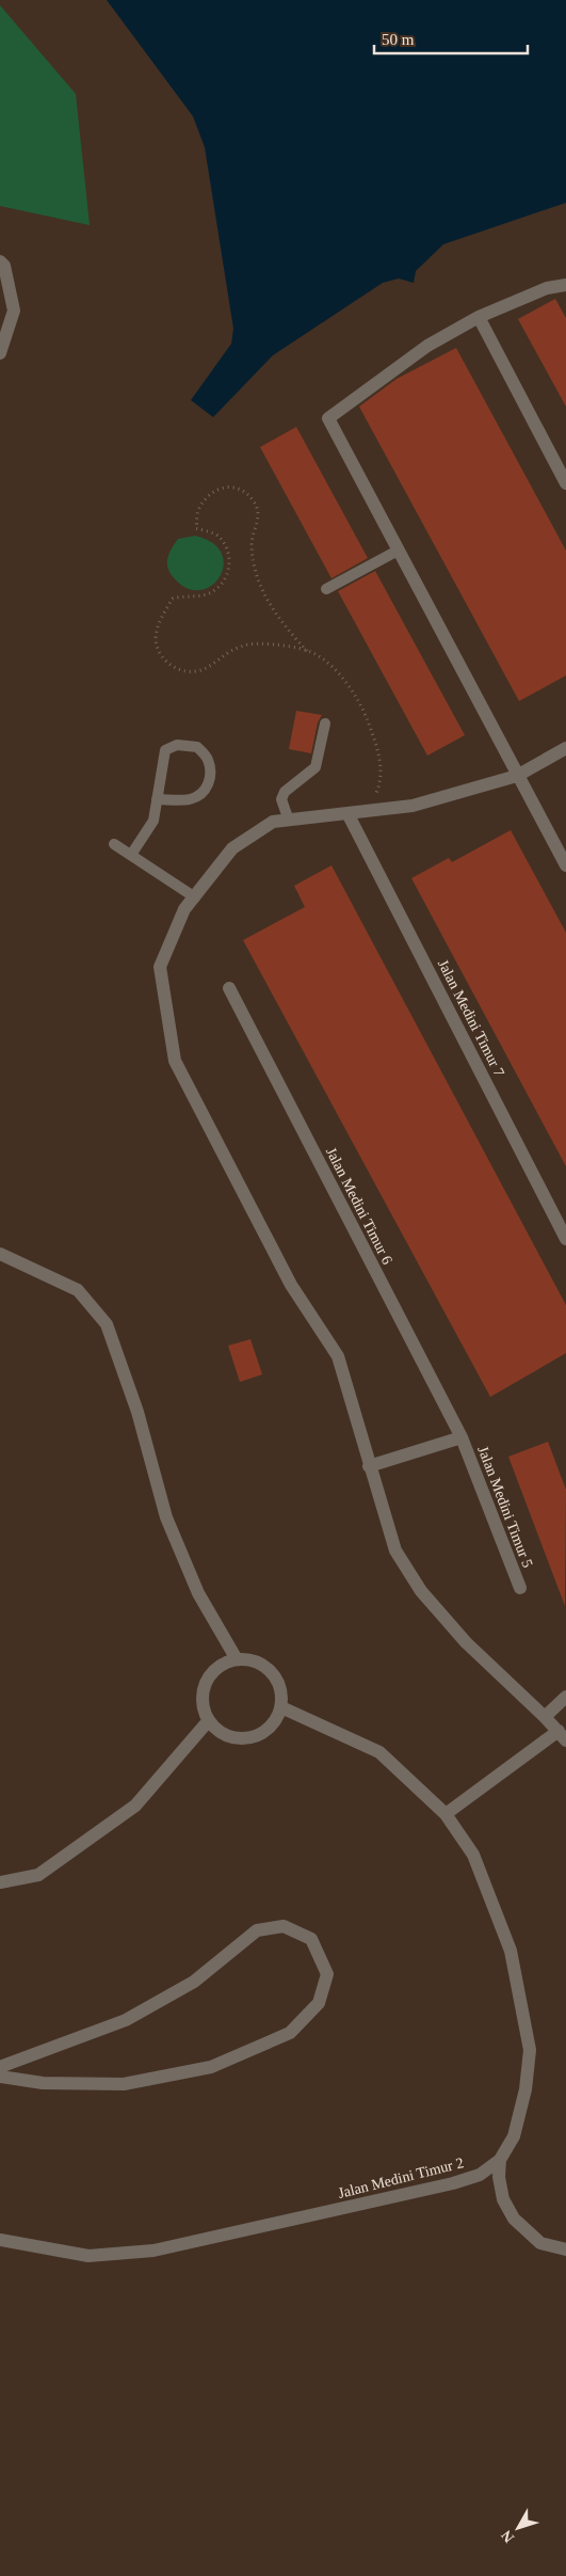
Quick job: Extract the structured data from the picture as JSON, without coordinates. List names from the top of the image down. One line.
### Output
{"streets":{"street":["Jalan Medini Timur 7","Jalan Medini Timur 6","Jalan Medini Timur 5","Jalan Medini Timur 2"]},"crossings":[["Jalan Medini Timur 6","Jalan Medini Timur 5"]],"scale_bar":"50 m","north":"bottom left"}
